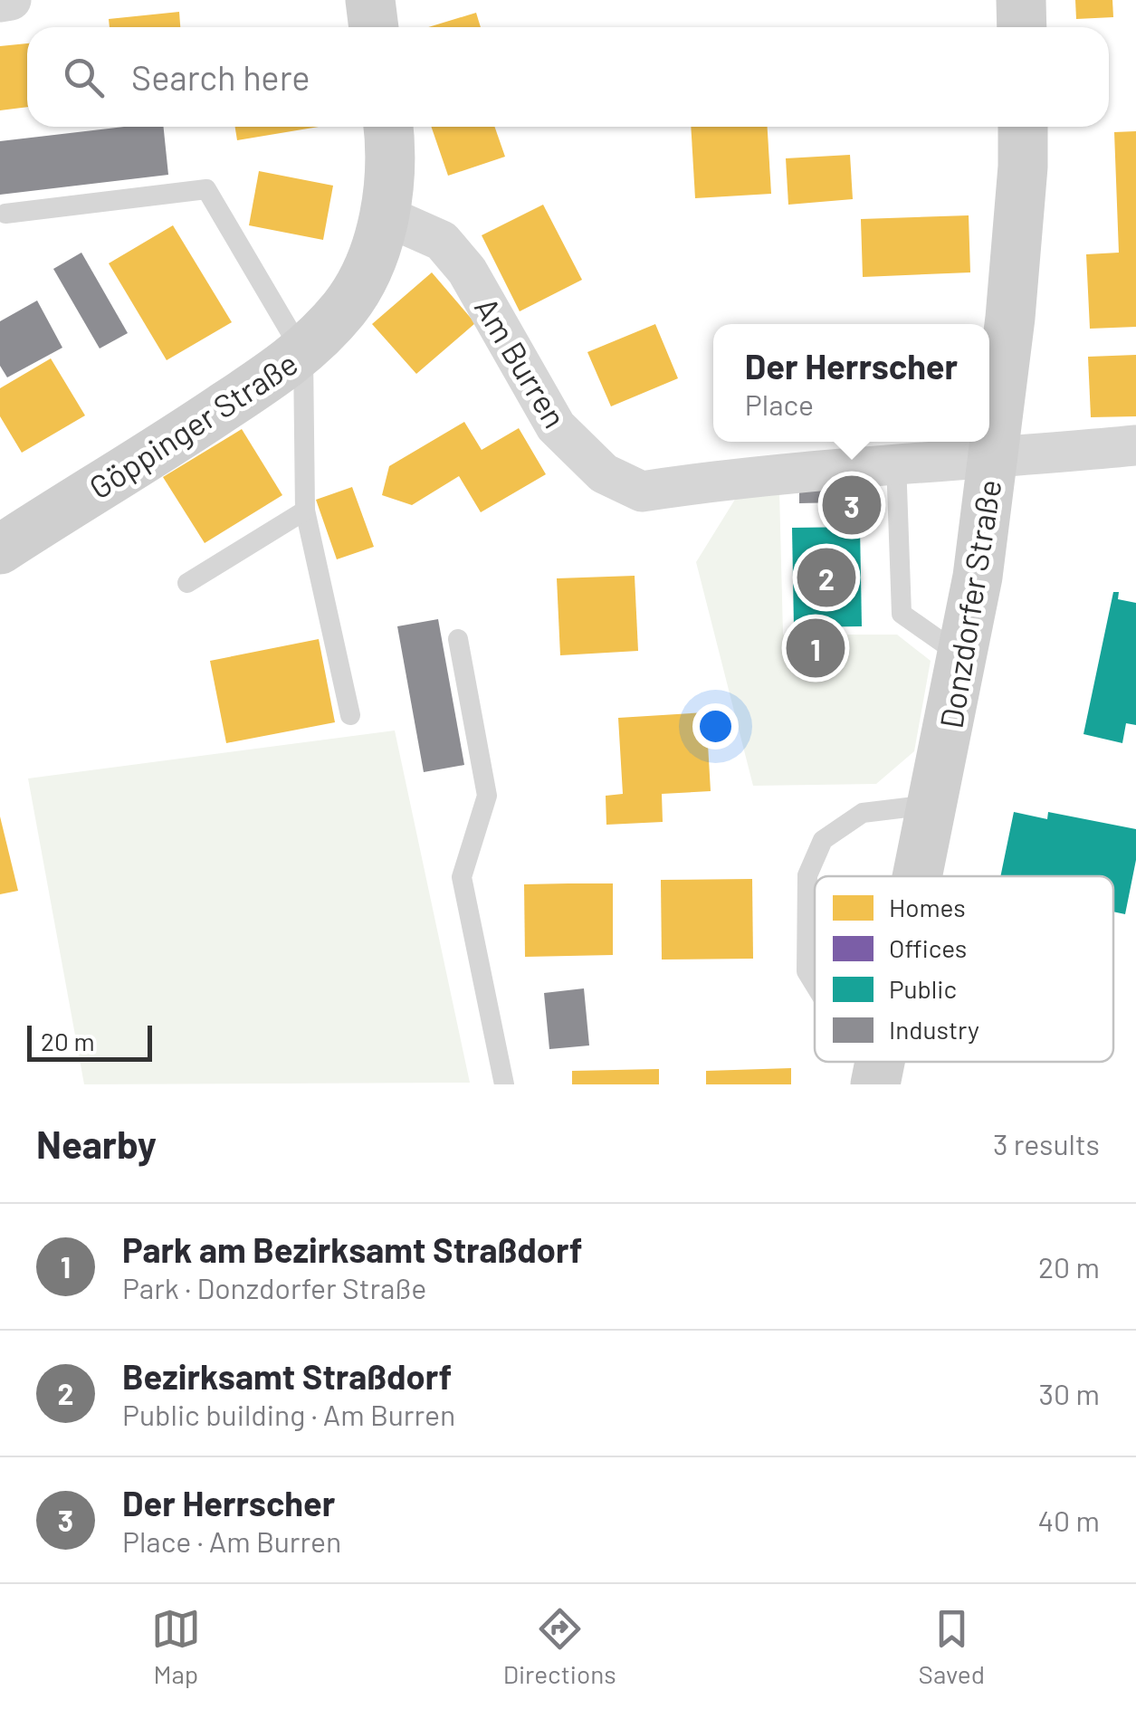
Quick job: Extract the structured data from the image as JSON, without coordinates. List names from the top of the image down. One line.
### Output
{"streets":{"main road":["Göppinger Straße","Donzdorfer Straße"],"street":["Am Burren"]},"crossings":[["Am Burren","Göppinger Straße"],["Am Burren","Donzdorfer Straße"]],"legend":["Homes","Offices","Public","Industry"],"scale_bar":"20 m","page":{"search":"Search here","popup":["Der Herrscher","Place"],"pins":["3","2","1"],"scale":"20 m","heading":["Nearby","3 results"],"list":[{"mark":"1","name":"Park am Bezirksamt Straßdorf","note":"Park · Donzdorfer Straße","value":"20 m"},{"mark":"2","name":"Bezirksamt Straßdorf","note":"Public building · Am Burren","value":"30 m"},{"mark":"3","name":"Der Herrscher","note":"Place · Am Burren","value":"40 m"}],"nav":["Map","Directions","Saved"]}}
